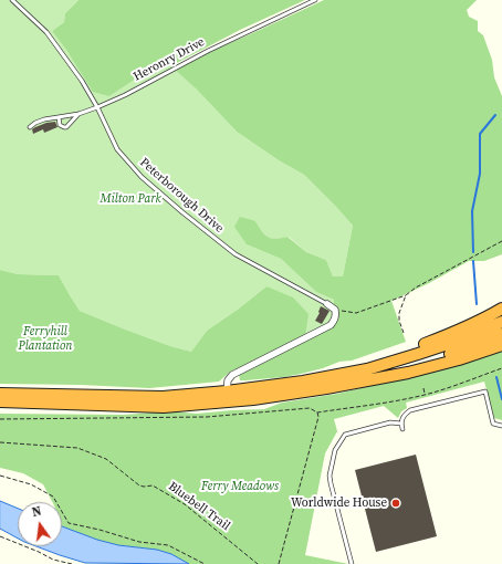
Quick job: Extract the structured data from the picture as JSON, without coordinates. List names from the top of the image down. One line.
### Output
{"streets":{"lane":["Heronry Drive","Peterborough Drive"],"path":["Bluebell Trail"]},"crossings":[["Heronry Drive","Peterborough Drive"]],"parks":["Milton Park","Ferryhill Plantation","Ferry Meadows"],"places":["Worldwide House"],"north":"top"}
